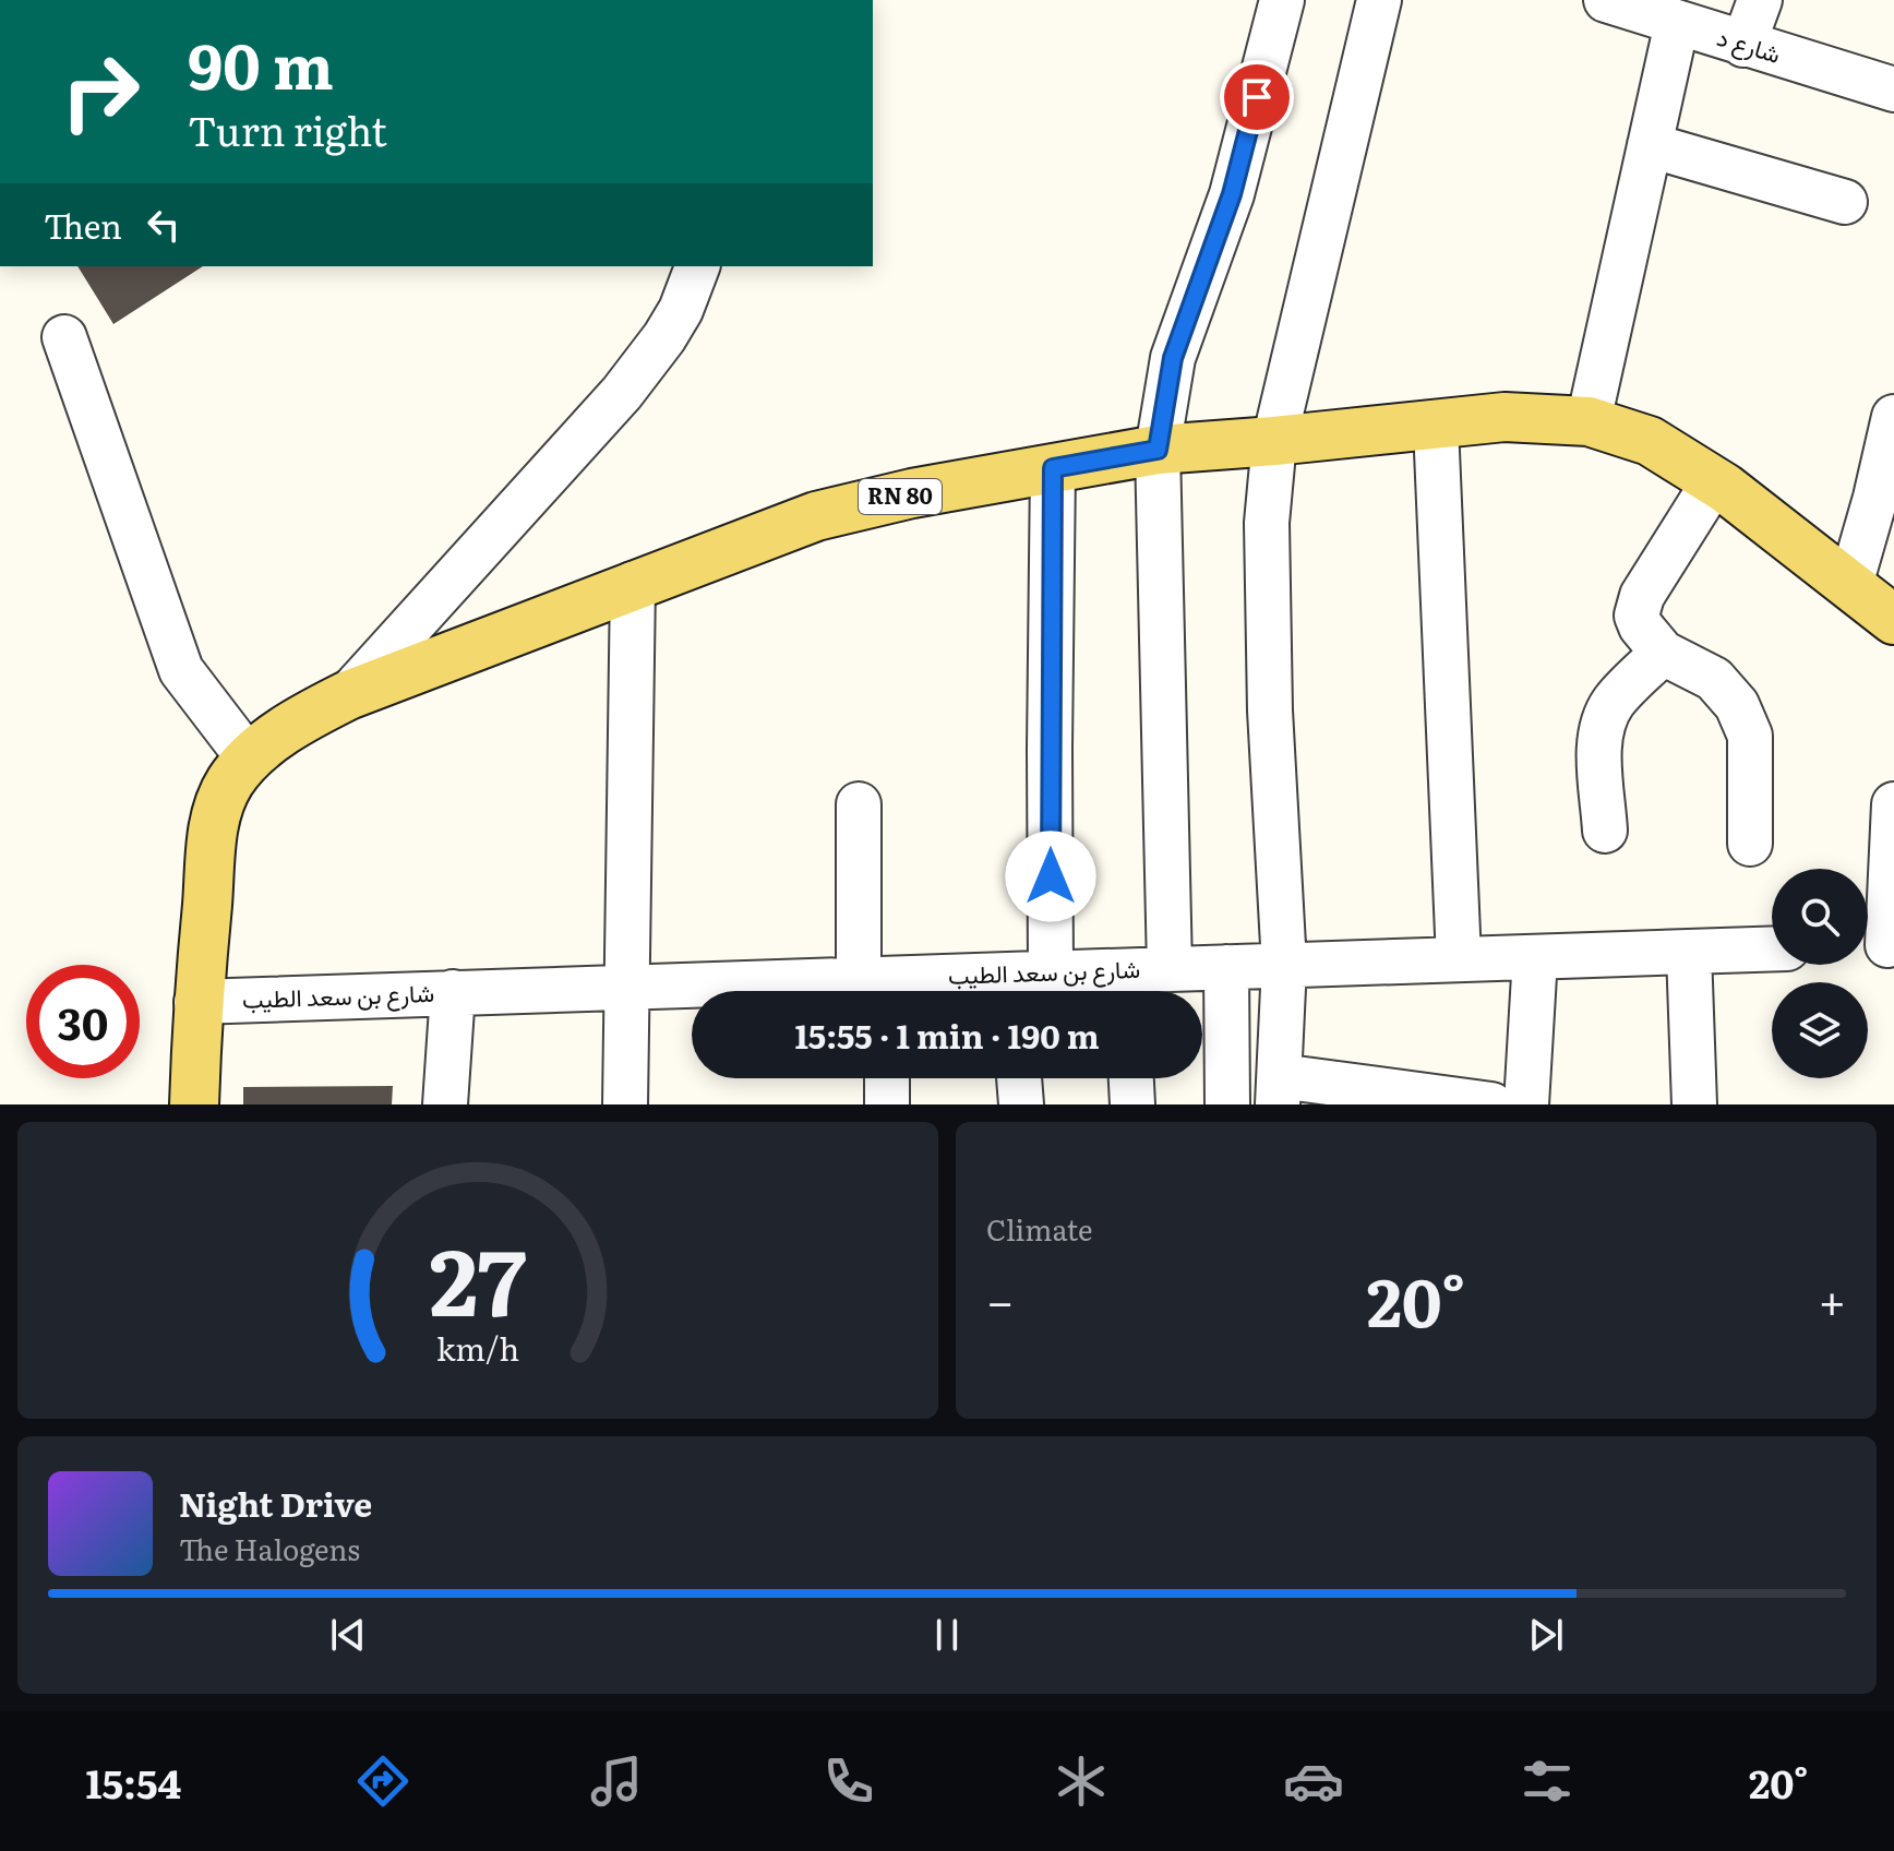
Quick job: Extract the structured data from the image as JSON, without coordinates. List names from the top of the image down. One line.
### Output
{"streets":{"main road":["RN 80"],"street":["شارع د","شارع بن سعد الطيب"]},"crossings":[["RN 80","شارع بن سعد الطيب"]],"page":{"turn":["90 m","Turn right"],"then":"Then","limit":"30","trip":"15:55 · 1 min · 190 m","tile":"Climate","heat":["−","20°","+"],"song":["Night Drive","The Halogens"],"tabs":["15:54","20°"],"gauge":["27","km/h"]}}
